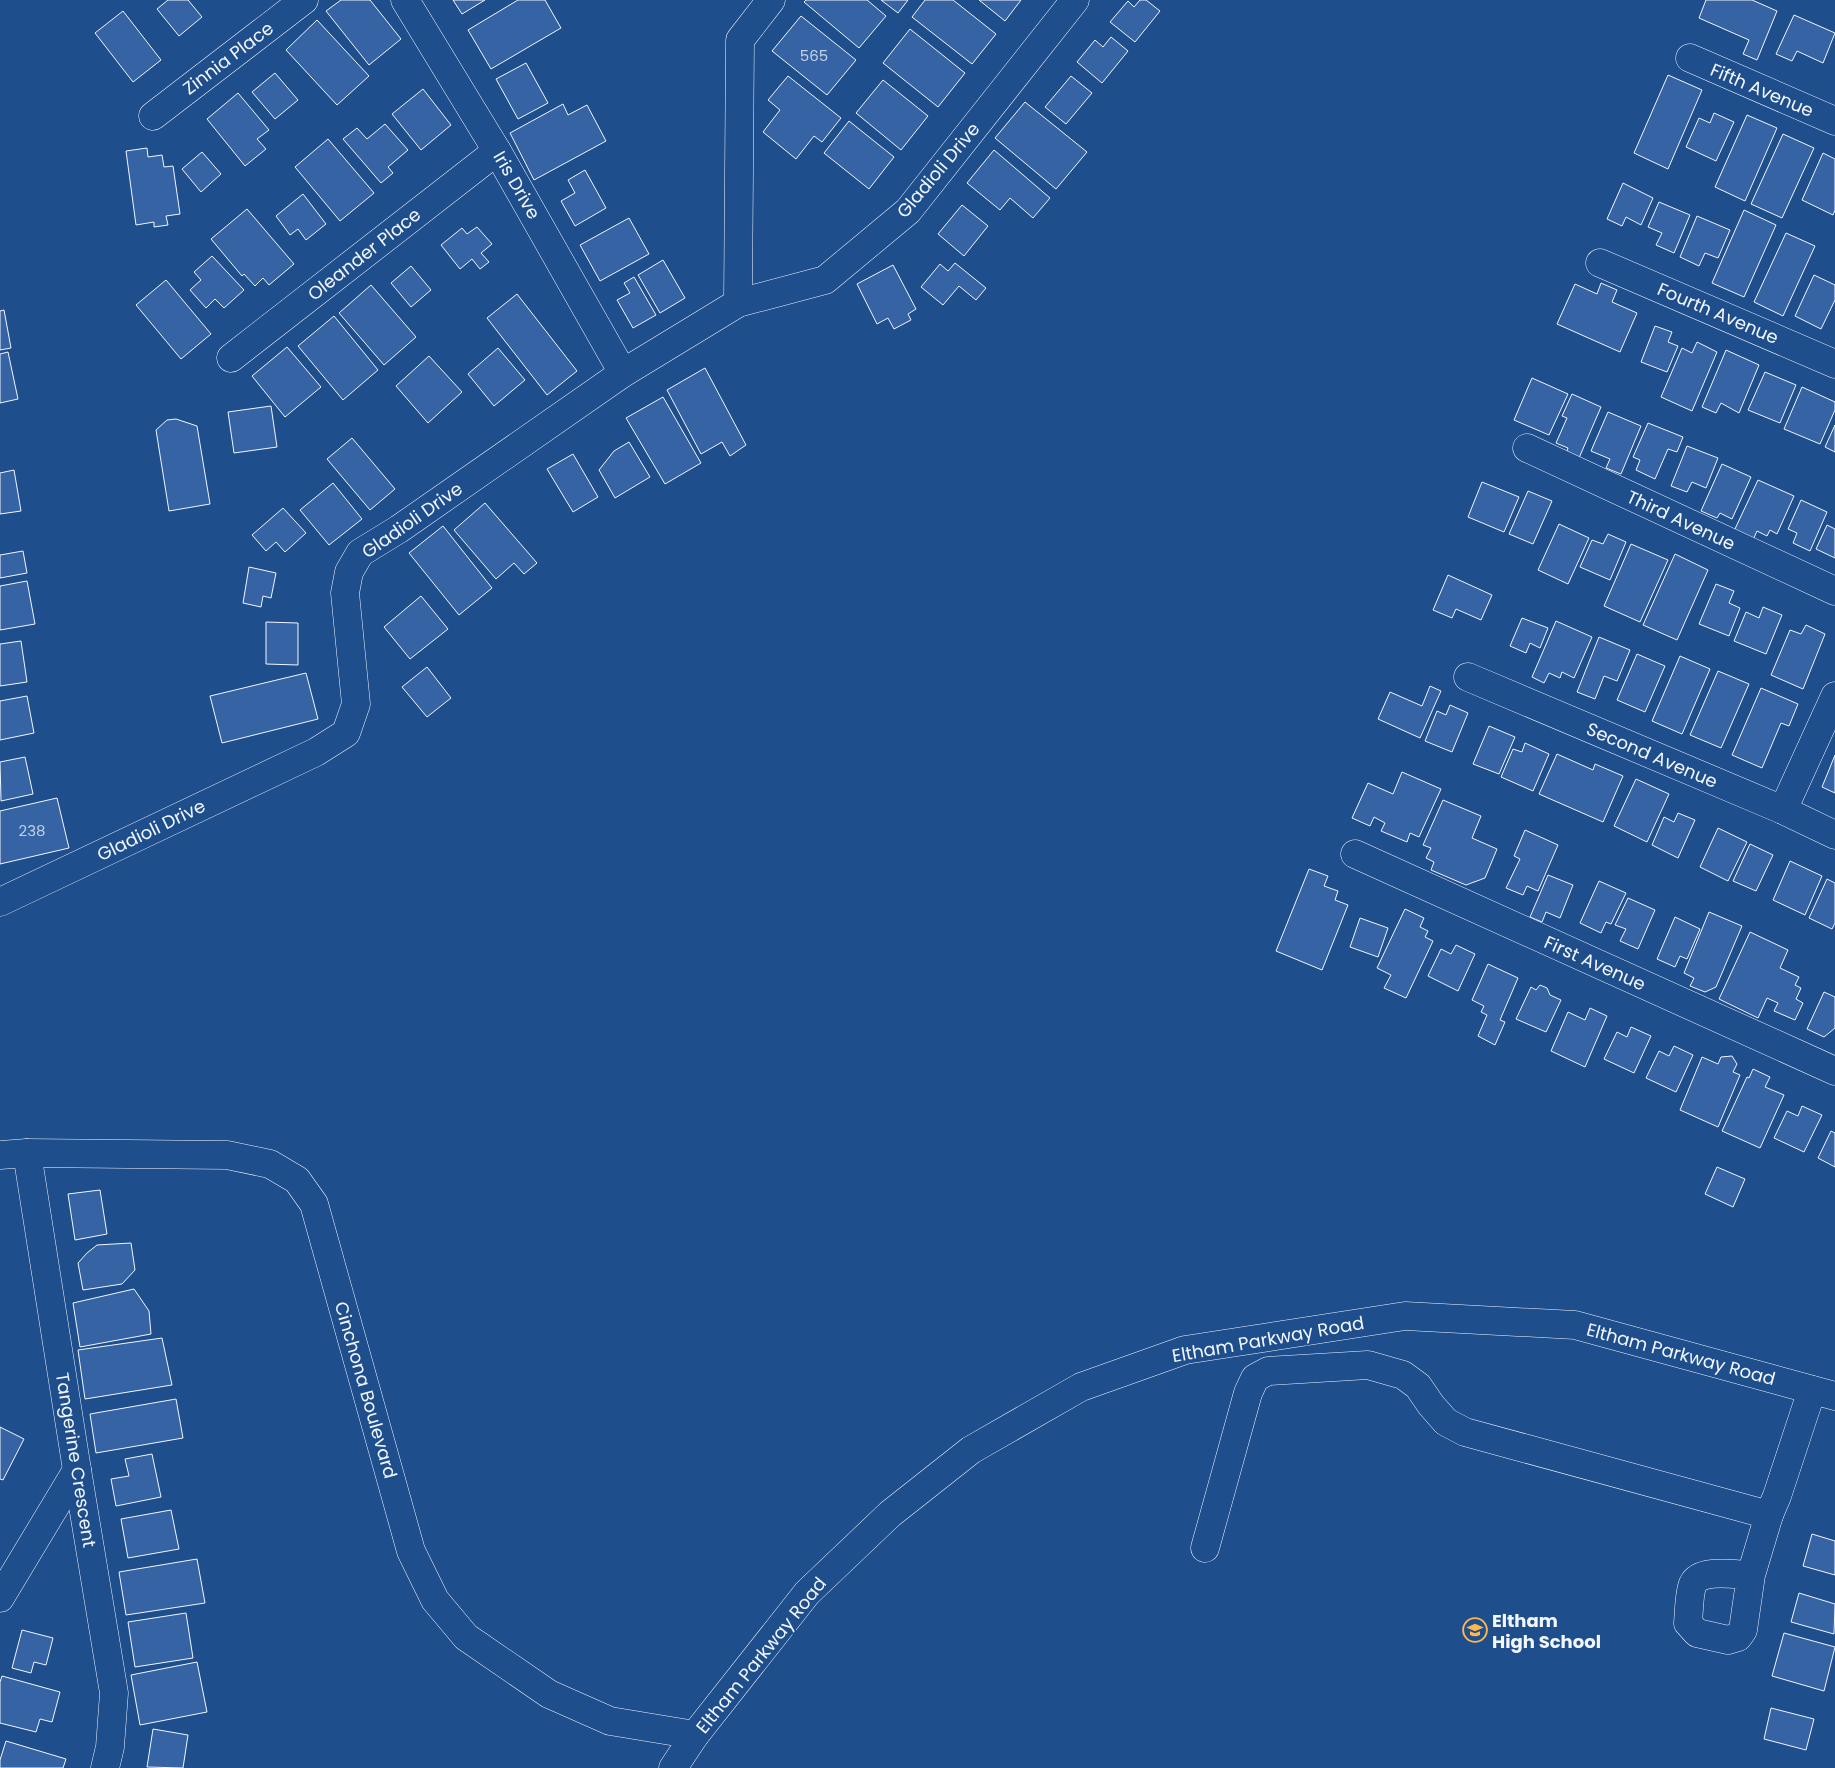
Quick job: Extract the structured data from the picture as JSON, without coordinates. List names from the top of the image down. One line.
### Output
{"streets":{"street":["Zinnia Place","Fifth Avenue","Gladioli Drive","Iris Drive","Oleander Place","Fourth Avenue","Third Avenue","Second Avenue","First Avenue","Eltham Parkway Road","Cinchona Boulevard","Tangerine Crescent"]},"crossings":[["Gladioli Drive","Iris Drive"],["Iris Drive","Oleander Place"],["Eltham Parkway Road","Cinchona Boulevard"],["Cinchona Boulevard","Tangerine Crescent"]],"places":{"school or university":["Eltham High School"]},"house_numbers":["565","238"]}
